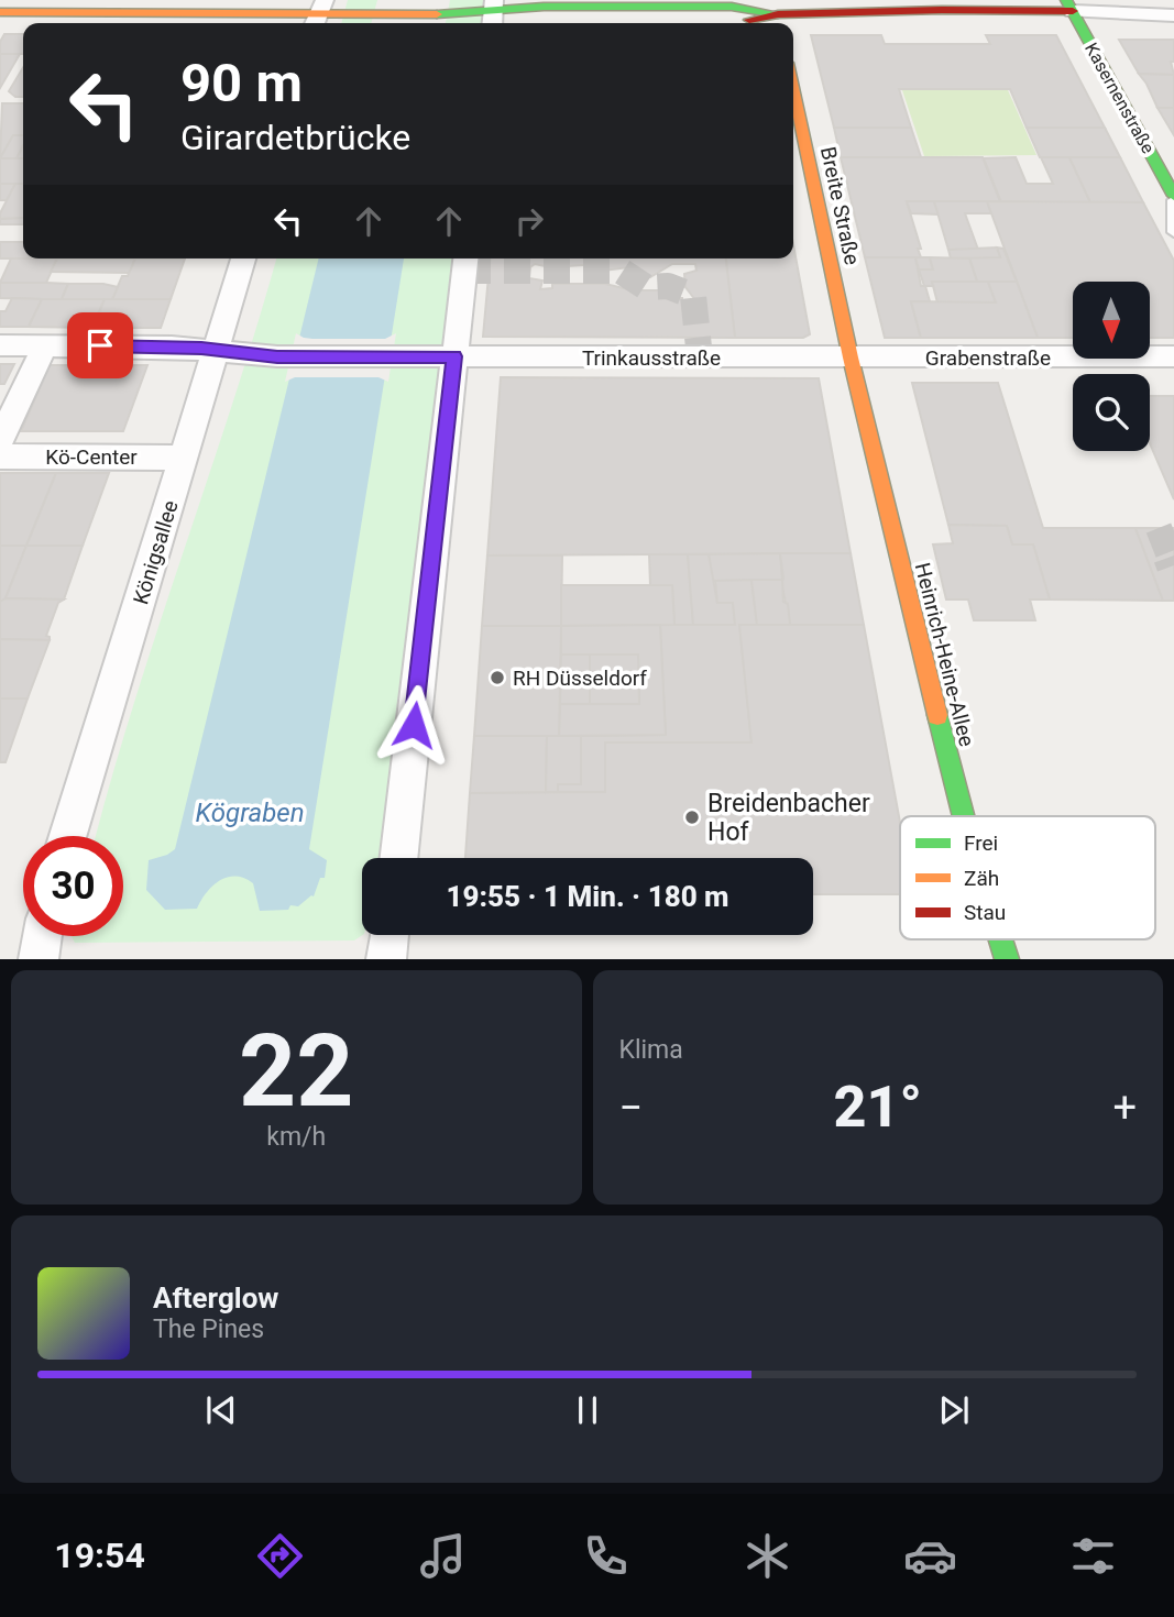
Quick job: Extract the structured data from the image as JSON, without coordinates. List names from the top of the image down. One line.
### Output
{"streets":{"street":["Kasernenstraße","Breite Straße","Trinkausstraße","Grabenstraße","Kö-Center","Königsallee","Heinrich-Heine-Allee"]},"crossings":[["Breite Straße","Trinkausstraße"],["Breite Straße","Grabenstraße"],["Breite Straße","Heinrich-Heine-Allee"],["Trinkausstraße","Grabenstraße"],["Trinkausstraße","Königsallee"],["Trinkausstraße","Heinrich-Heine-Allee"],["Grabenstraße","Heinrich-Heine-Allee"],["Kö-Center","Königsallee"]],"water":["Kögraben"],"places":["RH Düsseldorf","Breidenbacher Hof"],"legend":["Frei","Zäh","Stau"],"north":"bottom","page":{"turn":["90 m","Girardetbrücke"],"limit":"30","trip":"19:55 · 1 Min. · 180 m","tile":[["22","km/h"],"Klima"],"heat":["−","21°","+"],"song":["Afterglow","The Pines"],"tabs":"19:54"}}
